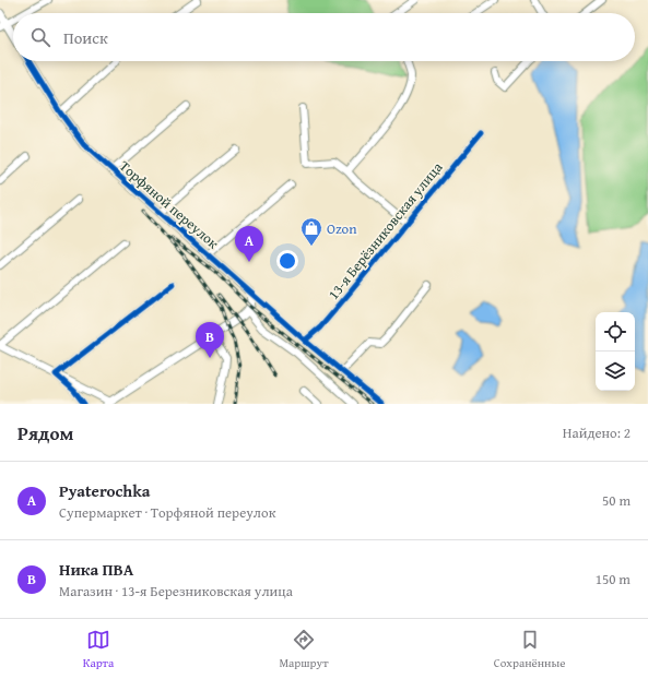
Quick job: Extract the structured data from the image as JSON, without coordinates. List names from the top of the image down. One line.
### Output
{"streets":{"street":["Торфяной переулок","13-я Берёзниковская улица"]},"crossings":[["Торфяной переулок","13-я Берёзниковская улица"]],"places":{"shop":["Ozon"]},"page":{"search":"Поиск","pins":["A","B"],"heading":["Рядом","Найдено: 2"],"list":[{"mark":"A","name":"Pyaterochka","note":"Супермаркет · Торфяной переулок","value":"50 m"},{"mark":"B","name":"Ника ПВА","note":"Магазин · 13-я Березниковская улица","value":"150 m"}],"nav":["Карта","Маршрут","Сохранённые"]}}
